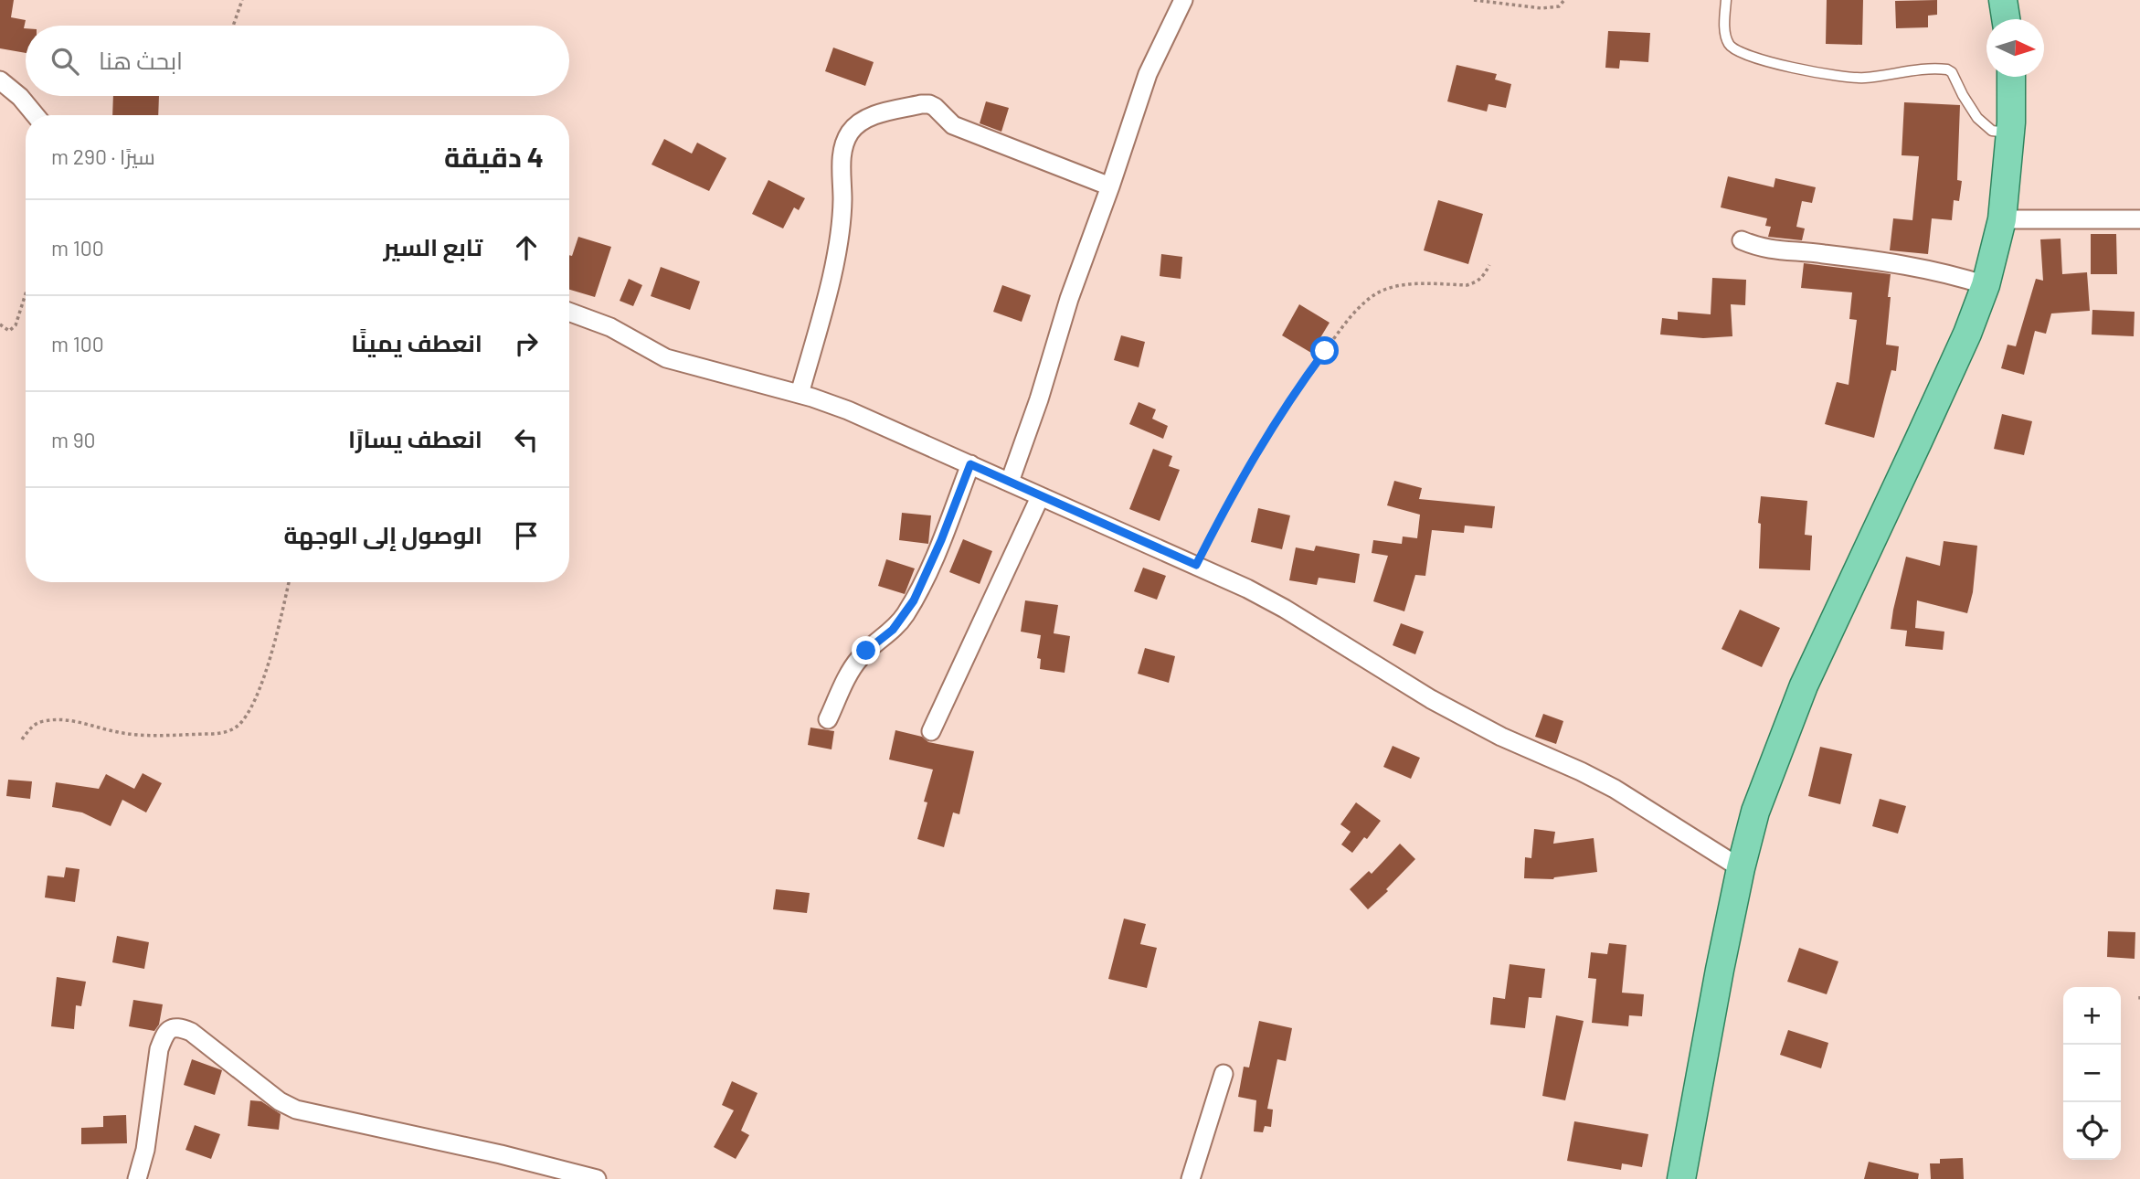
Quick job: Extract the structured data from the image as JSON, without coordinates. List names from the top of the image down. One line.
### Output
{"north":"right","page":{"search":"ابحث هنا","heading":["4 دقيقة","سيرًا · 290 m"],"list":[["تابع السير","100 m"],["انعطف يمينًا","100 m"],["انعطف يسارًا","90 m"],"الوصول إلى الوجهة"],"map_buttons":["+","−"]}}
